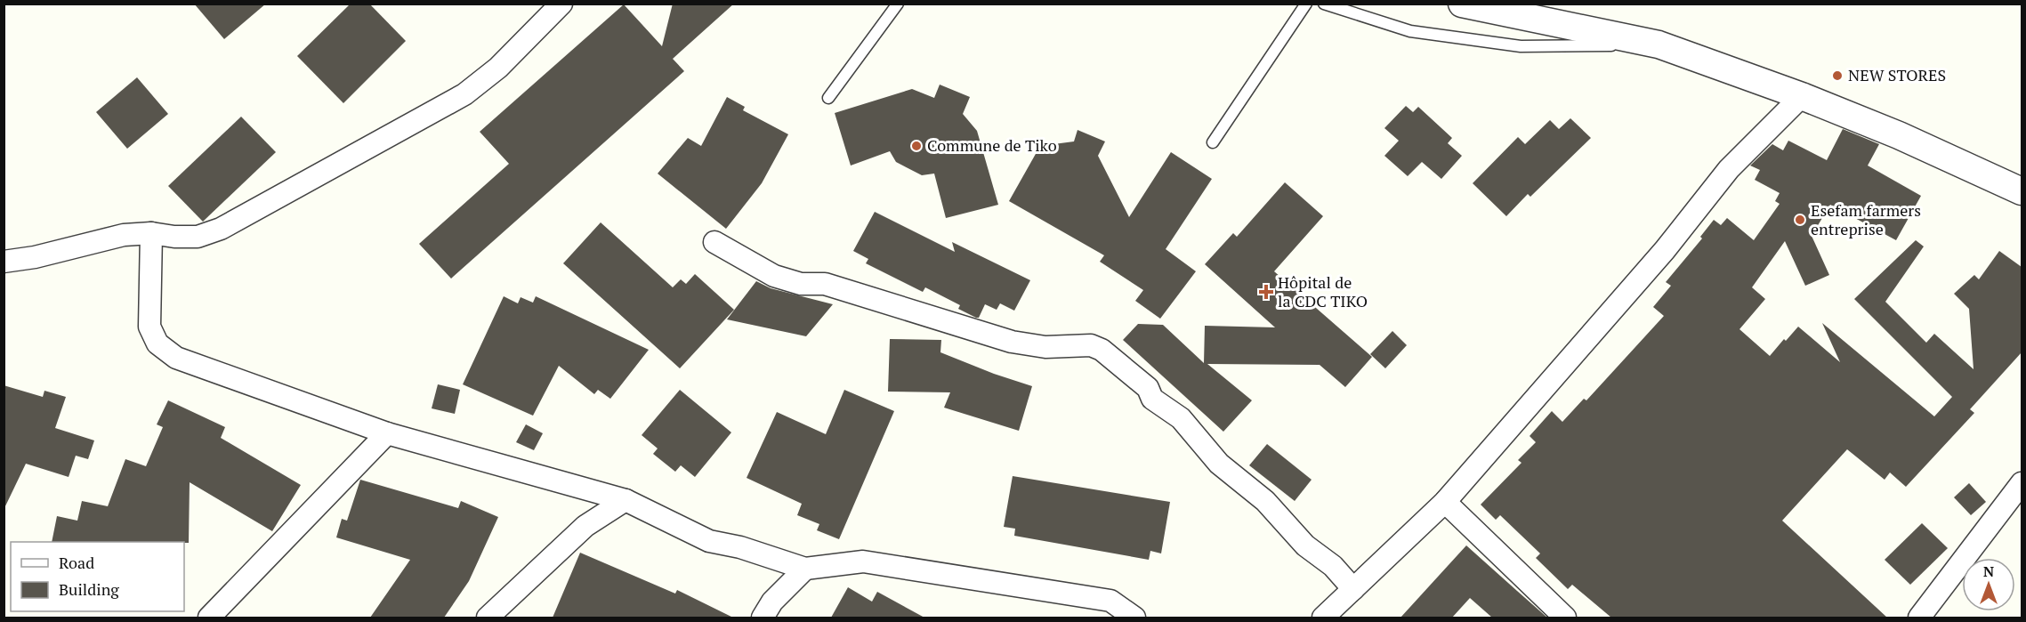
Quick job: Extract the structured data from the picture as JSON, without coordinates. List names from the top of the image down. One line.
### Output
{"places":{"other":["NEW STORES","Commune de Tiko","Esefam farmers entreprise"],"health":["Hôpital de la CDC TIKO"]},"legend":["Road","Building"],"north":"top"}
